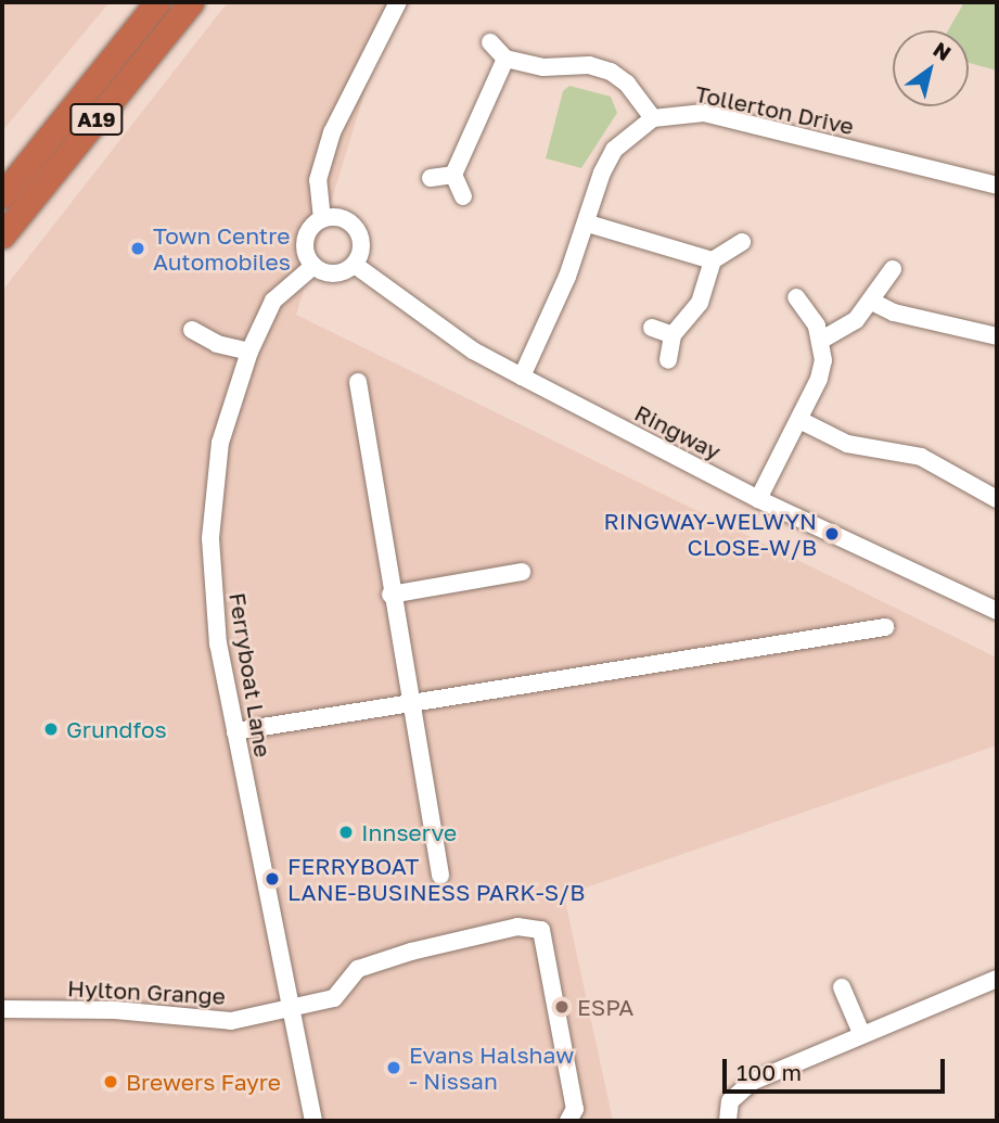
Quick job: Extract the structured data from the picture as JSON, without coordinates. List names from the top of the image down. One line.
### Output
{"streets":{"highway":["A19"],"street":["Tollerton Drive","Ringway","Ferryboat Lane","Hylton Grange"]},"crossings":[["Ringway","Ferryboat Lane"],["Ferryboat Lane","Hylton Grange"]],"places":["Town Centre Automobiles","RINGWAY-WELWYN CLOSE-W/B","Grundfos","Innserve","FERRYBOAT LANE-BUSINESS PARK-S/B","ESPA","Evans Halshaw - Nissan","Brewers Fayre"],"scale_bar":"100 m","north":"top right"}
